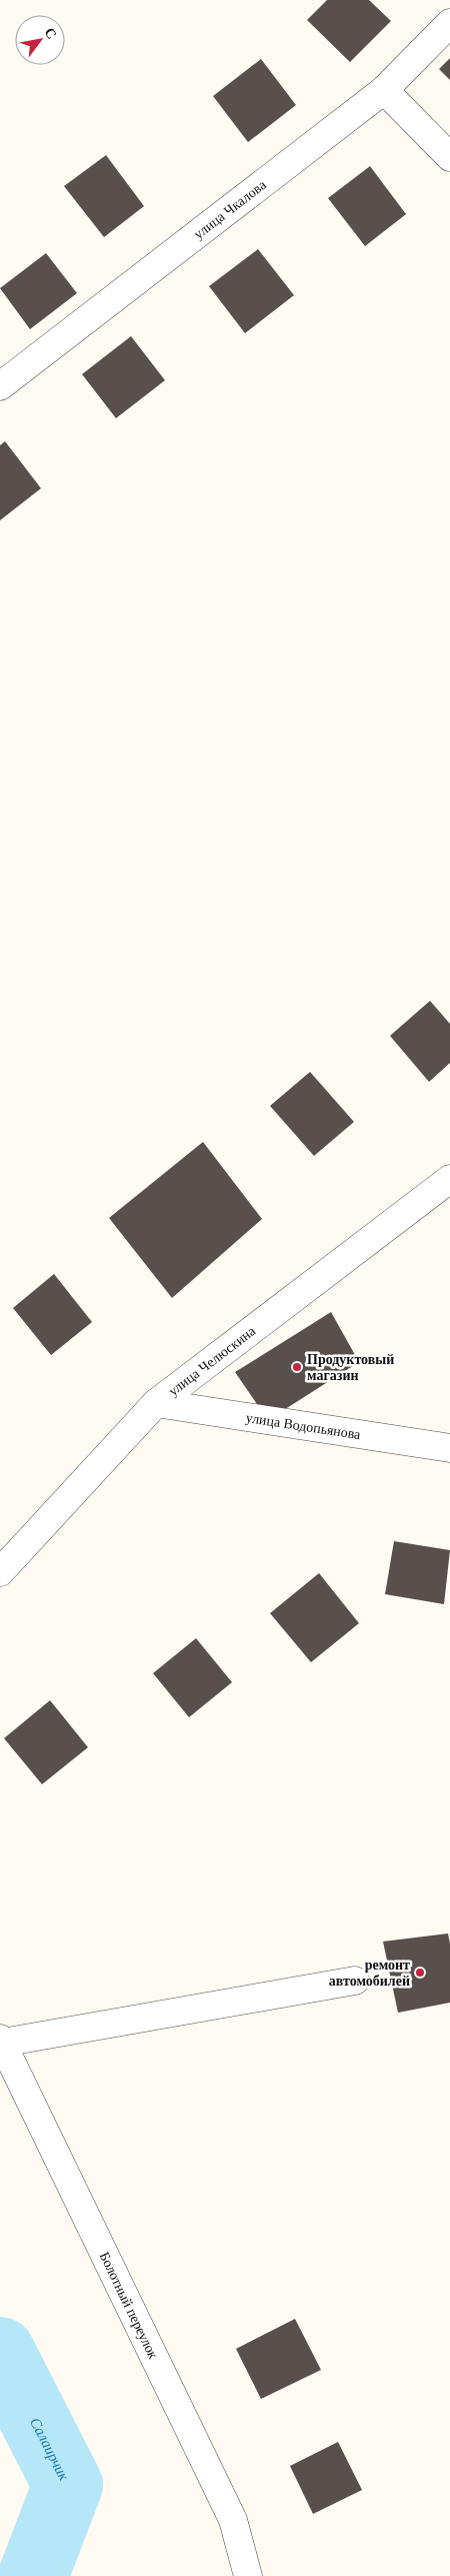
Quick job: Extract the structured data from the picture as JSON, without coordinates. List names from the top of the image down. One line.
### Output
{"streets":{"lane":["улица Чкалова","улица Челюскина","улица Водопьянова","Болотный переулок"]},"crossings":[["улица Челюскина","улица Водопьянова"]],"water":["Салаирчик"],"places":["Продуктовый магазин","ремонт автомобилей"],"north":"top right"}
